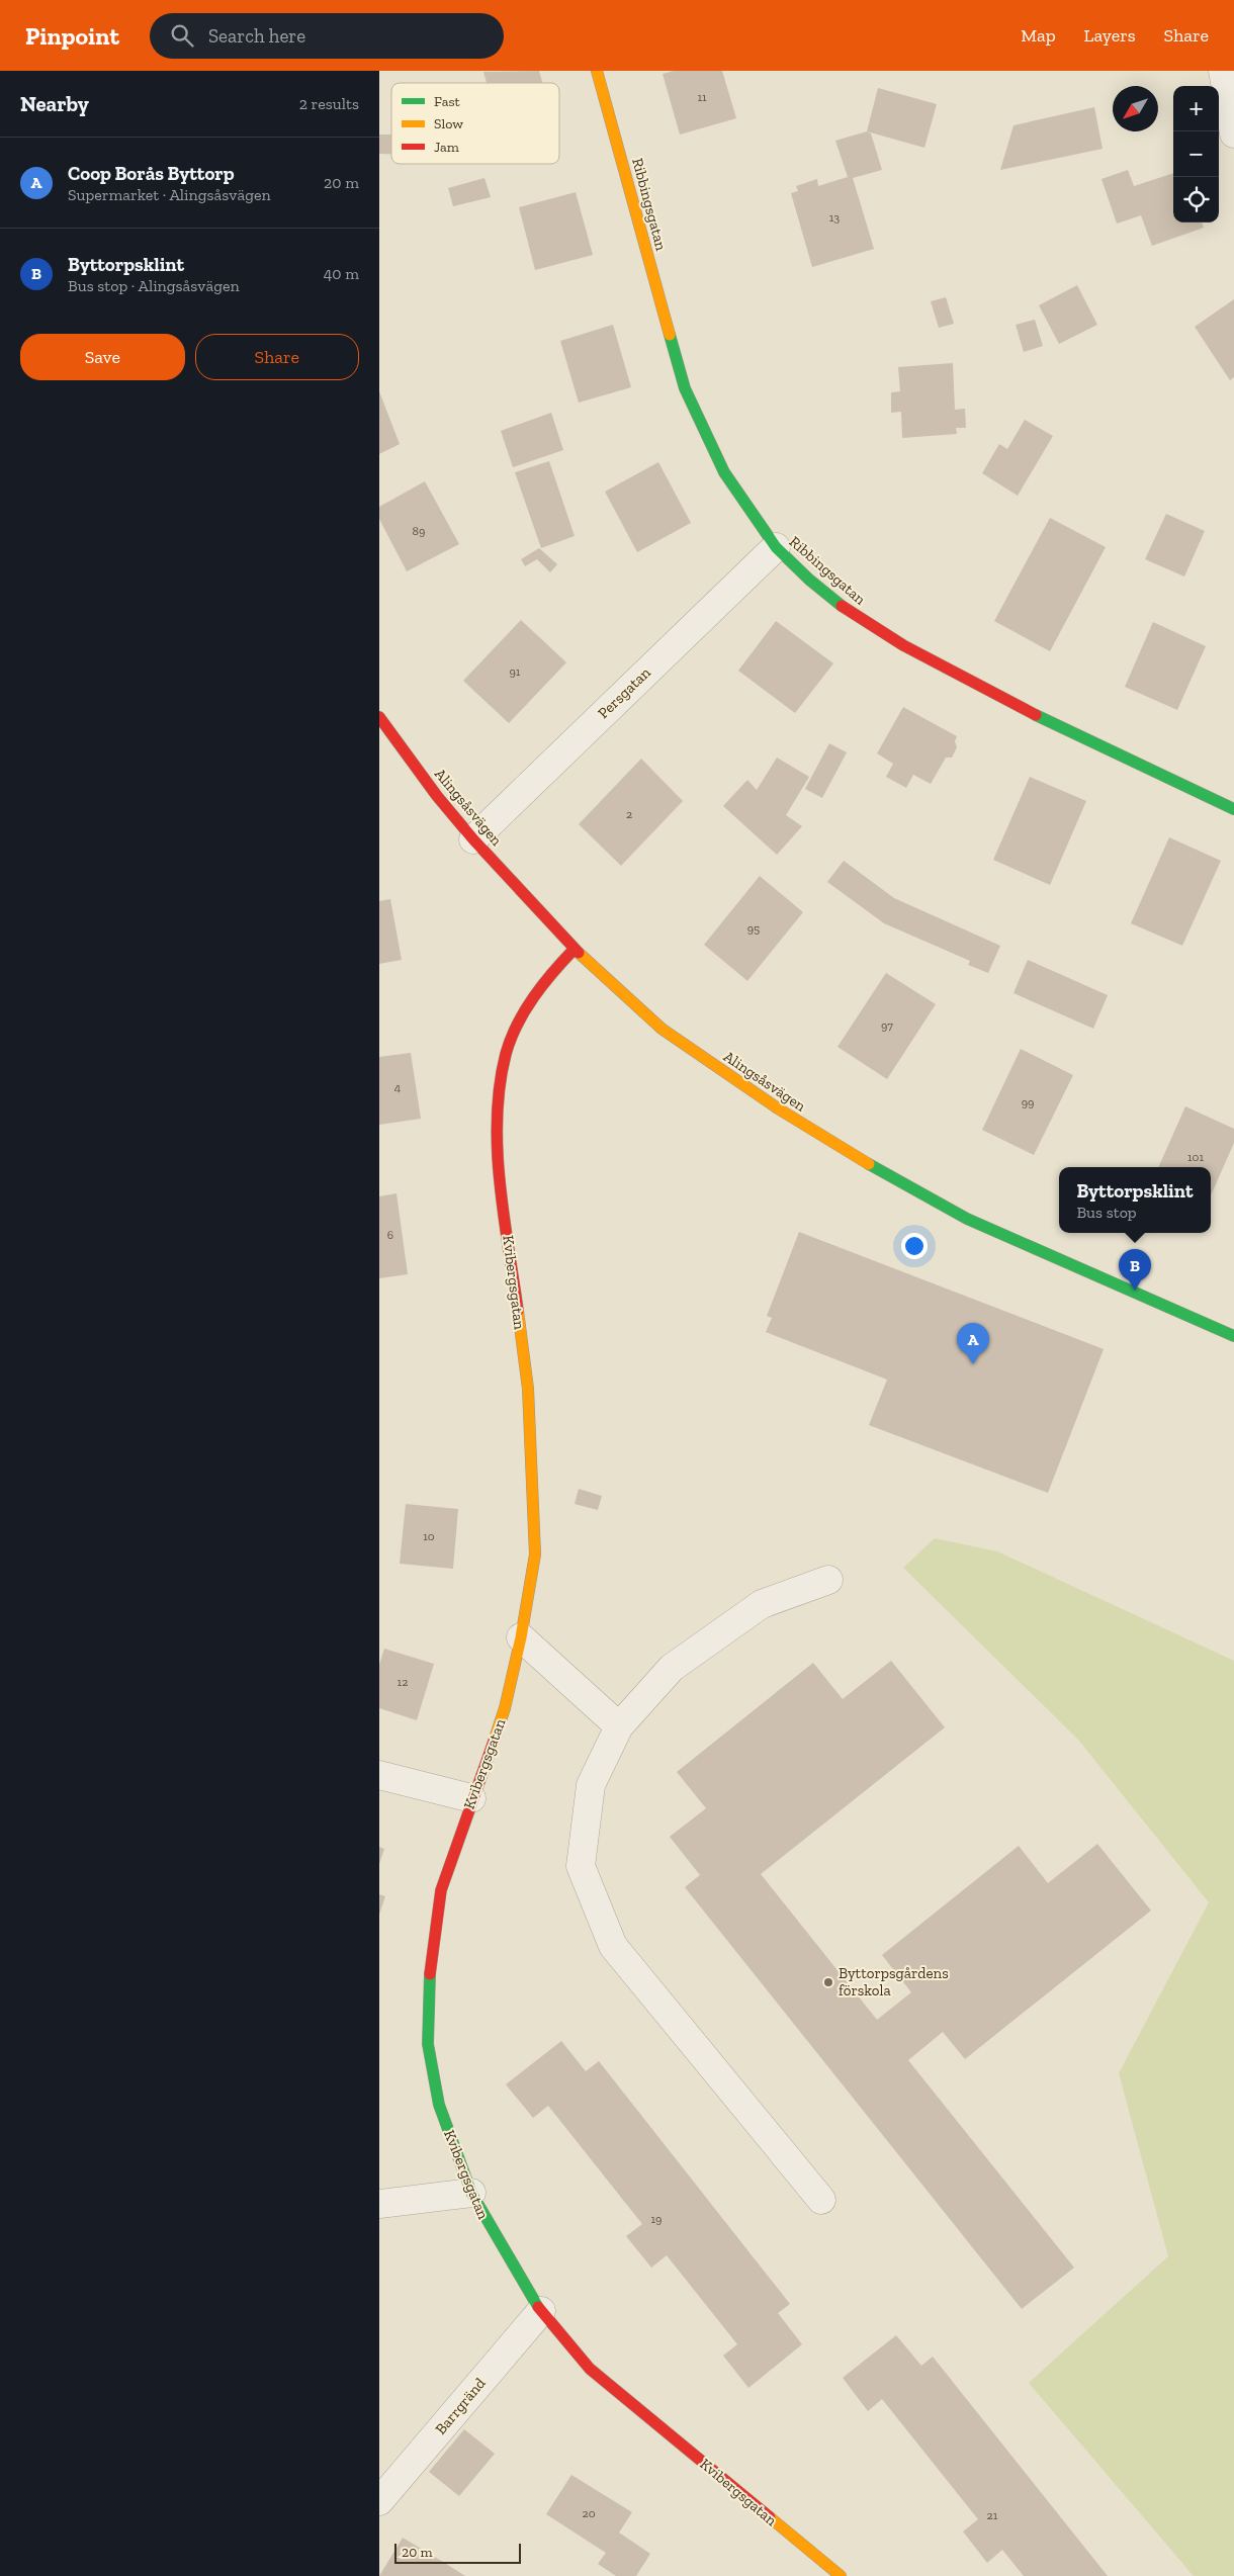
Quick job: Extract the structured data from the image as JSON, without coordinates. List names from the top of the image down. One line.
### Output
{"streets":{"street":["Ribbingsgatan","Persgatan","Alingsåsvägen","Kvibergsgatan","Barrgränd"]},"crossings":[["Ribbingsgatan","Persgatan"],["Persgatan","Alingsåsvägen"],["Alingsåsvägen","Kvibergsgatan"],["Kvibergsgatan","Barrgränd"]],"places":["Byttorpsgårdens förskola"],"house_numbers":["11","13","89","91","2","95","97","4","99","101","6","10","12","19","20","21"],"legend":["Fast","Slow","Jam"],"scale_bar":"20 m","north":"bottom left","page":{"header":"Pinpoint","search":"Search here","nav":["Map","Layers","Share"],"heading":["Nearby","2 results"],"map_buttons":["+","−"],"list":[{"mark":"A","name":"Coop Borås Byttorp","note":"Supermarket · Alingsåsvägen","value":"20 m"},{"mark":"B","name":"Byttorpsklint","note":"Bus stop · Alingsåsvägen","value":"40 m"}],"buttons":["Save","Share"],"popup":["Byttorpsklint","Bus stop"],"pins":["B","A"],"scale":"20 m"}}
